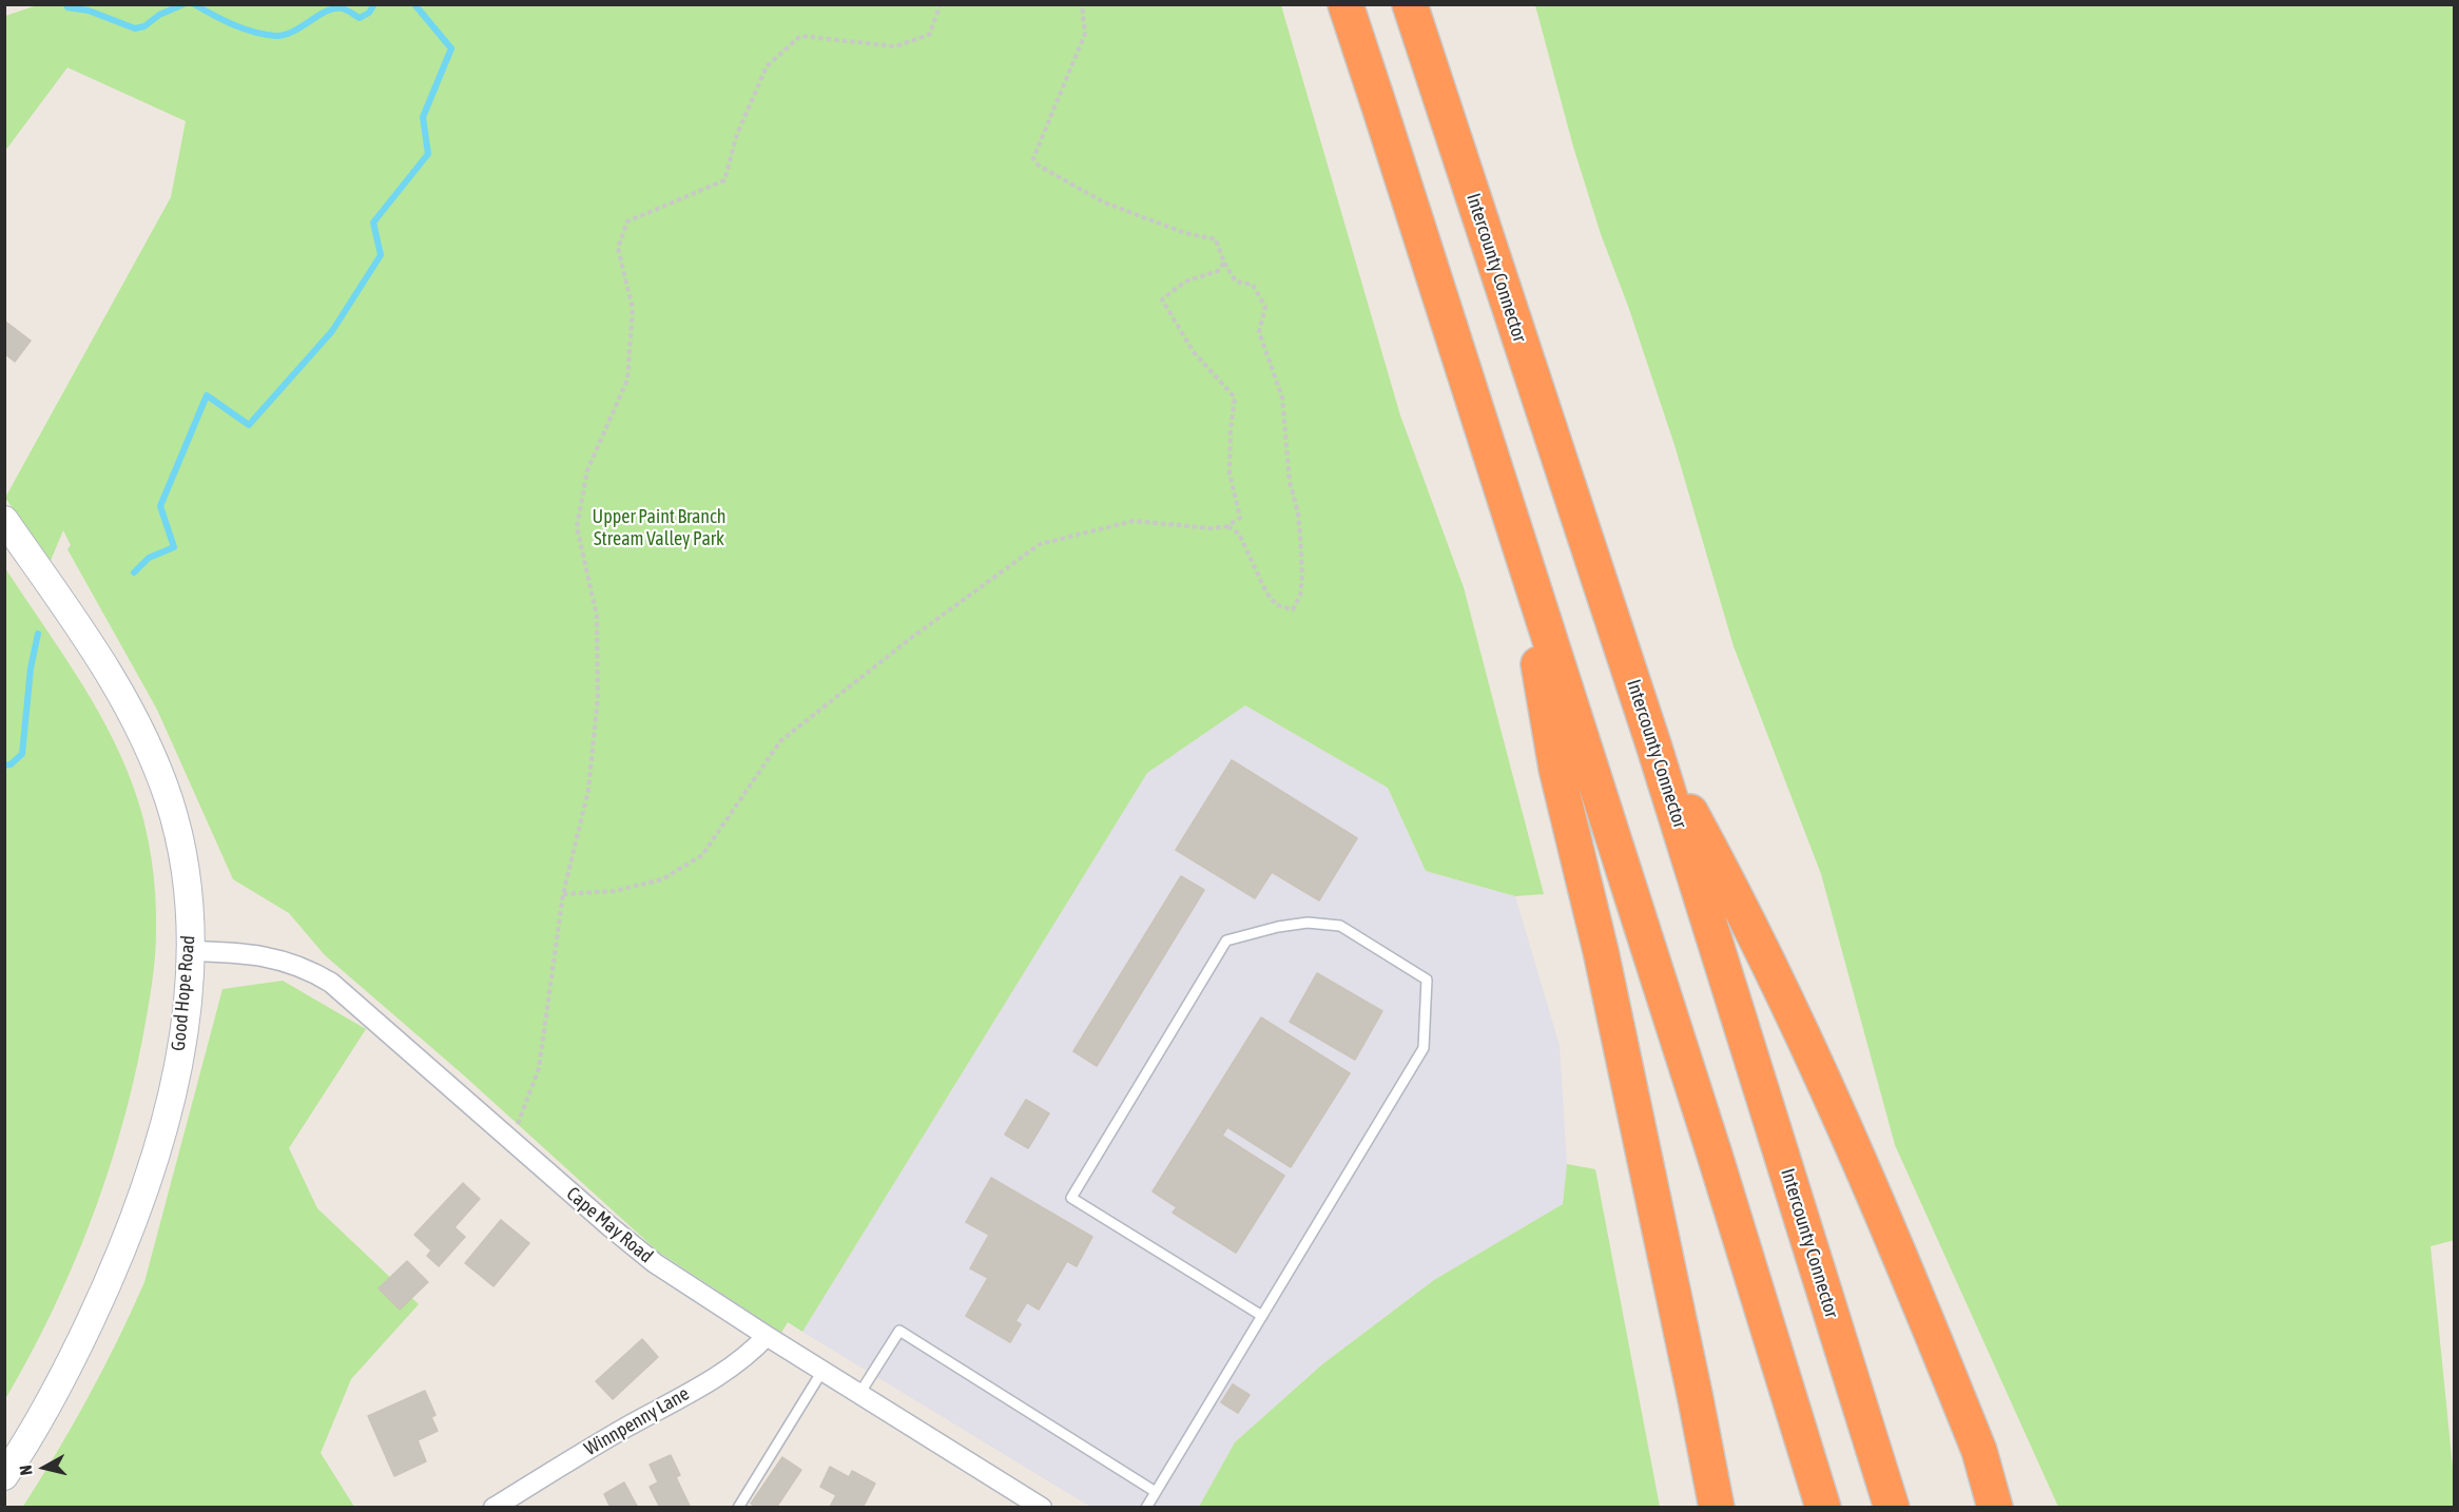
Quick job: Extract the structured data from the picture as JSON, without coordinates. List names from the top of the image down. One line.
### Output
{"streets":{"highway":["Intercounty Connector"],"street":["Good Hope Road","Cape May Road","Winnpenny Lane"]},"crossings":[["Good Hope Road","Cape May Road"],["Cape May Road","Winnpenny Lane"]],"parks":["Upper Paint Branch Stream Valley Park"],"north":"left"}
